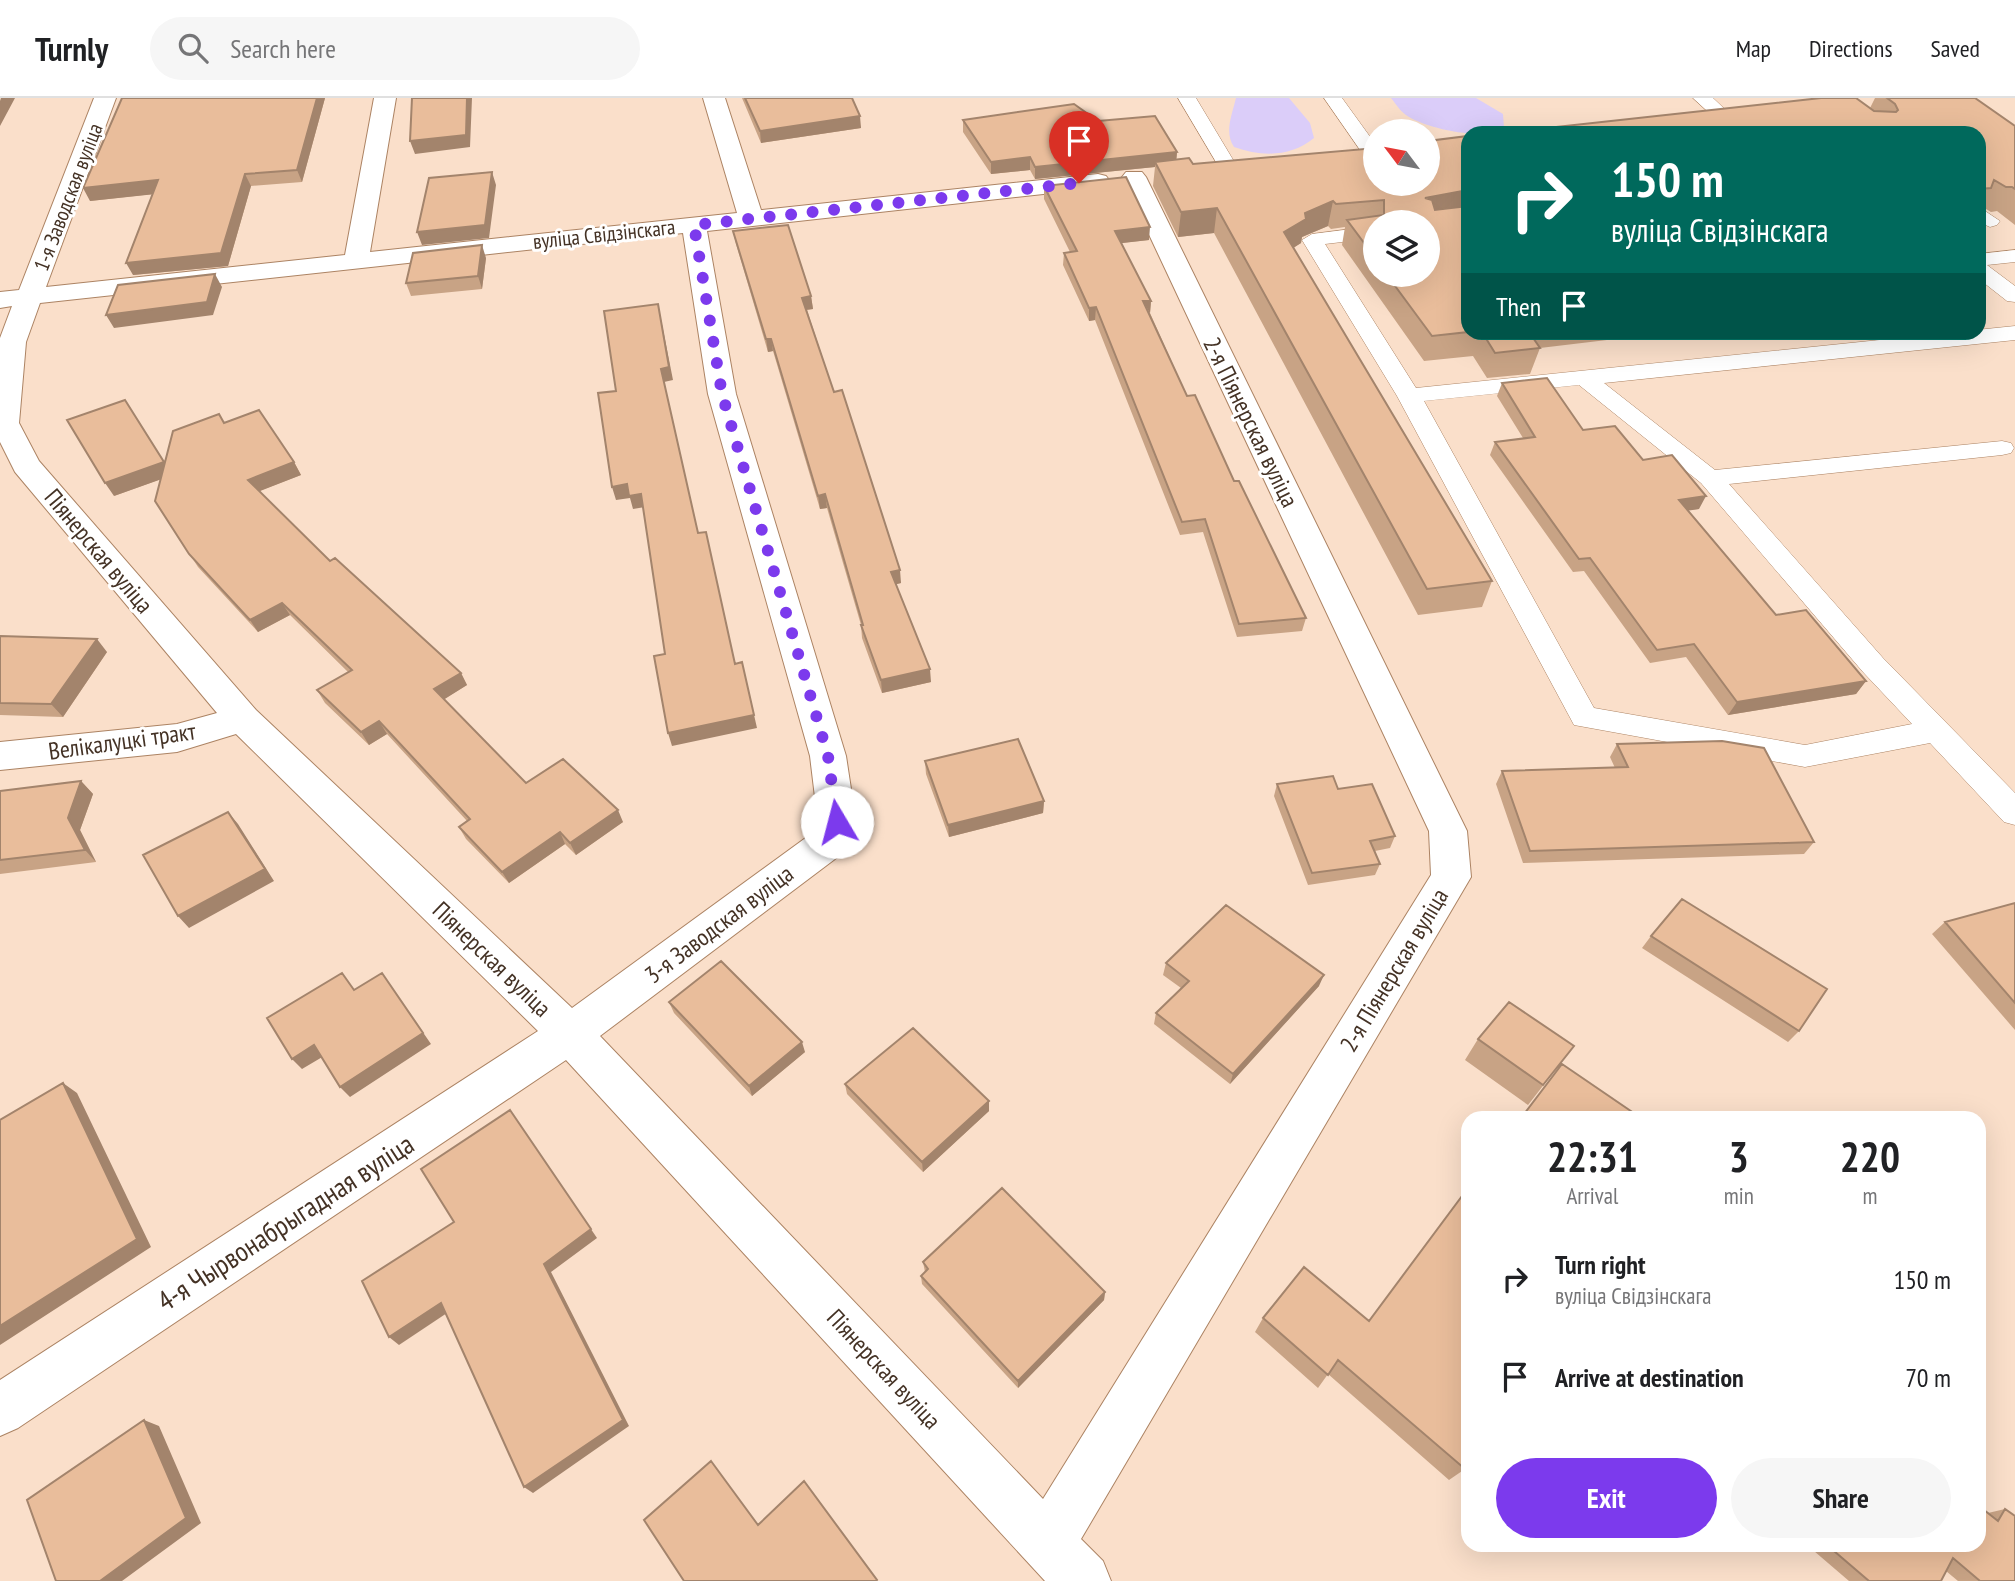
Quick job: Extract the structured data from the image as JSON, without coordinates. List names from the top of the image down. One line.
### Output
{"streets":{"street":["1-я Заводская вуліца","вуліца Свідзінскага","2-я Піянерская вуліца","Піянерская вуліца","Велікалуцкі тракт","3-я Заводская вуліца","4-я Чырвонабрыгадная вуліца"]},"crossings":[["1-я Заводская вуліца","вуліца Свідзінскага"],["1-я Заводская вуліца","Піянерская вуліца"],["вуліца Свідзінскага","2-я Піянерская вуліца"],["вуліца Свідзінскага","Піянерская вуліца"],["вуліца Свідзінскага","3-я Заводская вуліца"],["2-я Піянерская вуліца","Піянерская вуліца"],["Піянерская вуліца","Велікалуцкі тракт"],["Піянерская вуліца","3-я Заводская вуліца"],["Піянерская вуліца","4-я Чырвонабрыгадная вуліца"],["3-я Заводская вуліца","4-я Чырвонабрыгадная вуліца"]],"north":"top left","page":{"header":"Turnly","search":"Search here","nav":["Map","Directions","Saved"],"turn":["150 m","вуліца Свідзінскага"],"then":"Then","eta":["22:31","Arrival","3","min","220","m"],"list":[{"name":"Turn right","note":"вуліца Свідзінскага","value":"150 m"},{"name":"Arrive at destination","value":"70 m"}],"buttons":["Exit","Share"]}}
